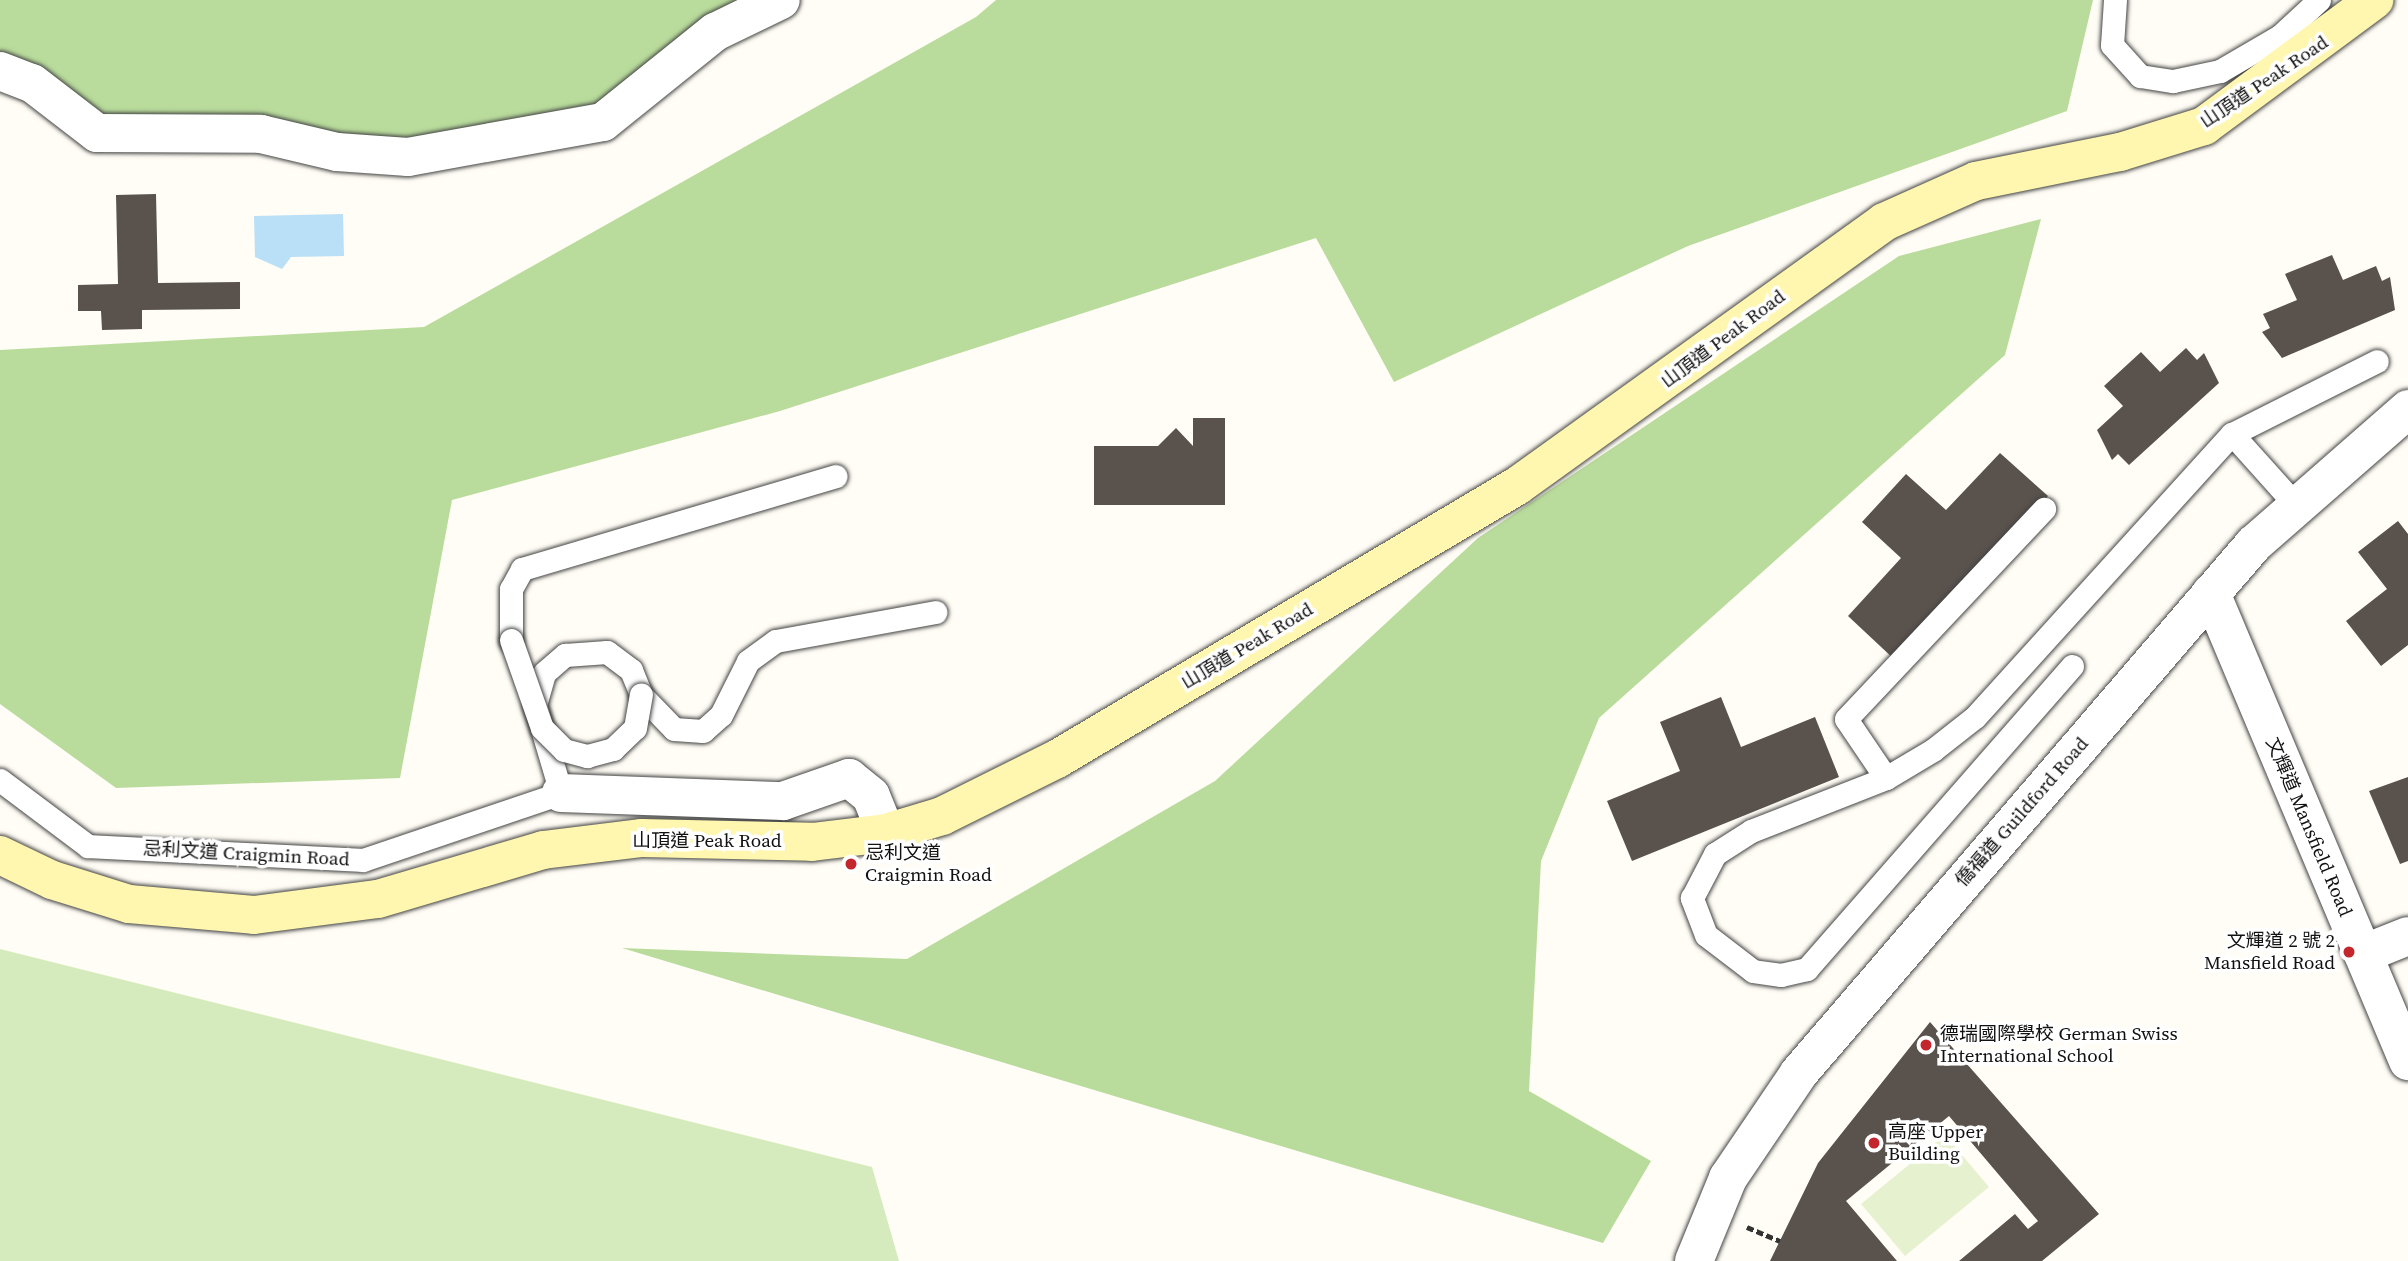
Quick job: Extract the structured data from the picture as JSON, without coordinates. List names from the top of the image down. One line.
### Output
{"streets":{"main road":["山頂道 Peak Road"],"street":["僑福道 Guildford Road","文輝道 Mansfield Road","忌利文道 Craigmin Road"]},"crossings":[["山頂道 Peak Road","忌利文道 Craigmin Road"],["僑福道 Guildford Road","文輝道 Mansfield Road"]],"places":["忌利文道 Craigmin Road","文輝道 2 號 2 Mansfield Road","德瑞國際學校 German Swiss International School","高座 Upper Building"]}
